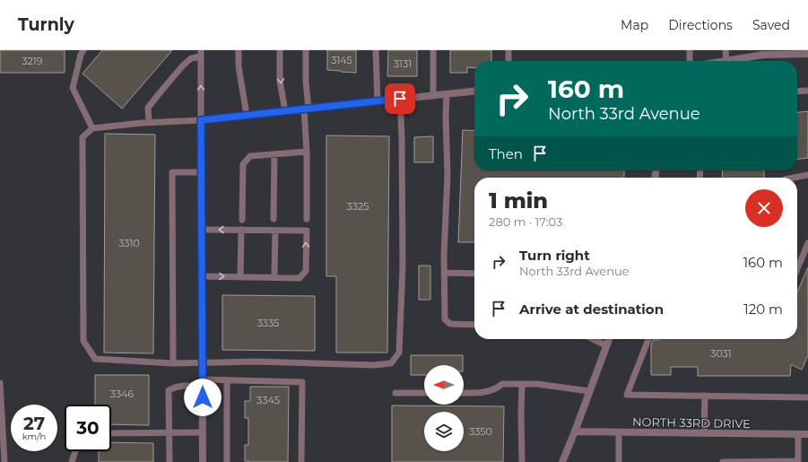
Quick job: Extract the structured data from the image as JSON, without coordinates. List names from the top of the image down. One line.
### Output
{"streets":{"street":["NORTH 33RD DRIVE"]},"house_numbers":["3145","3219","3131","3325","3310","3335","3031","3346","3345","3350"],"north":"left","page":{"header":"Turnly","nav":["Map","Directions","Saved"],"turn":["160 m","North 33rd Avenue"],"then":"Then","heading":["1 min","280 m · 17:03"],"list":[{"name":"Turn right","note":"North 33rd Avenue","value":"160 m"},{"name":"Arrive at destination","value":"120 m"}],"speed":"27 km/h","limit":"30"}}
